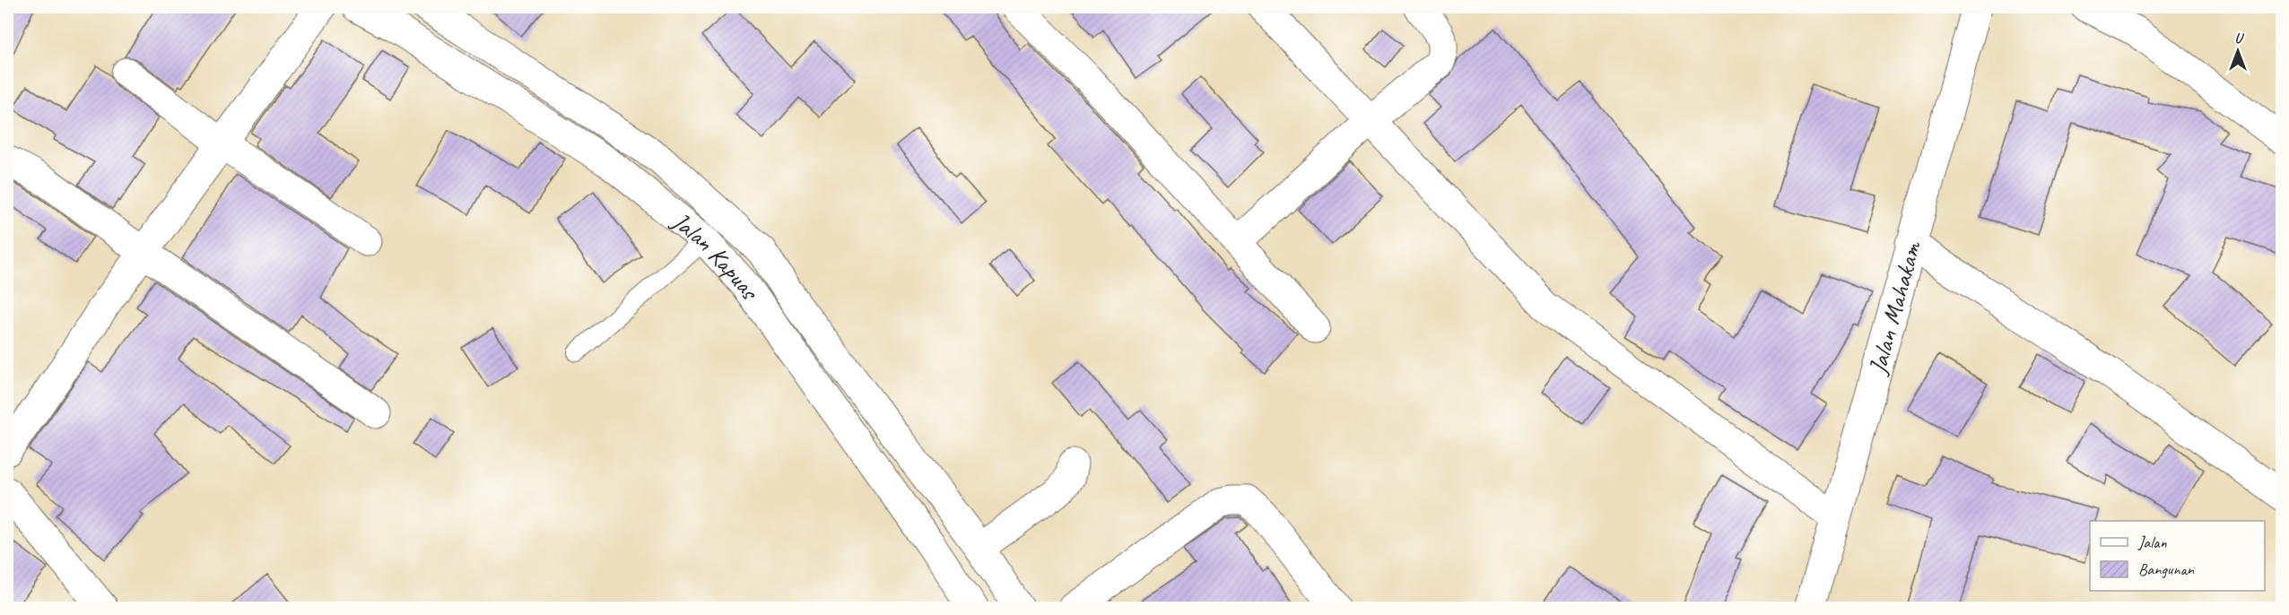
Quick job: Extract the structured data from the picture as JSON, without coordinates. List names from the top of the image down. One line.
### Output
{"streets":{"street":["Jalan Kapuas","Jalan Mahakam"]},"legend":["Jalan","Bangunan"],"north":"top"}
